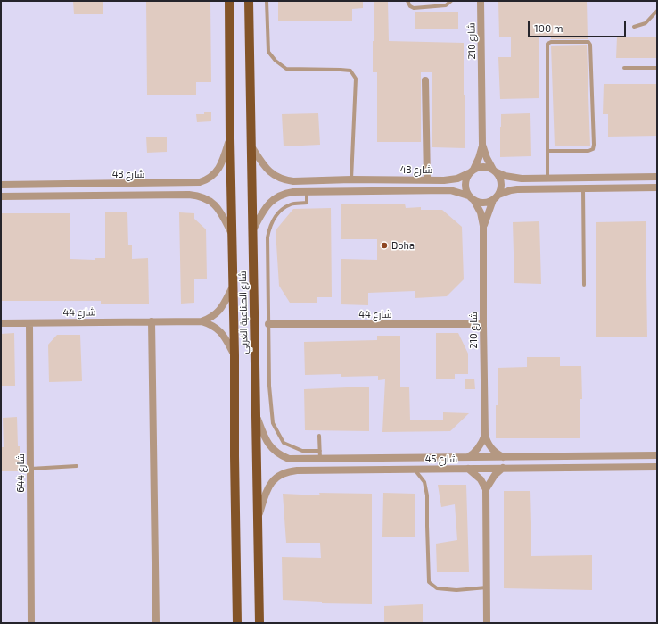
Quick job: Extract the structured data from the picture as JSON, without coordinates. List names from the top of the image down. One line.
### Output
{"streets":{"main road":["شارع الصناعية الغربي"],"street":["شارع 210","شارع 43","شارع 44","شارع 45","شارع 644"]},"crossings":[["شارع 210","شارع 43"],["شارع 210","شارع 44"],["شارع 210","شارع 45"],["شارع 43","شارع الصناعية الغربي"],["شارع 44","شارع الصناعية الغربي"],["شارع 44","شارع 644"],["شارع الصناعية الغربي","شارع 45"]],"places":["Doha"],"scale_bar":"100 m"}
